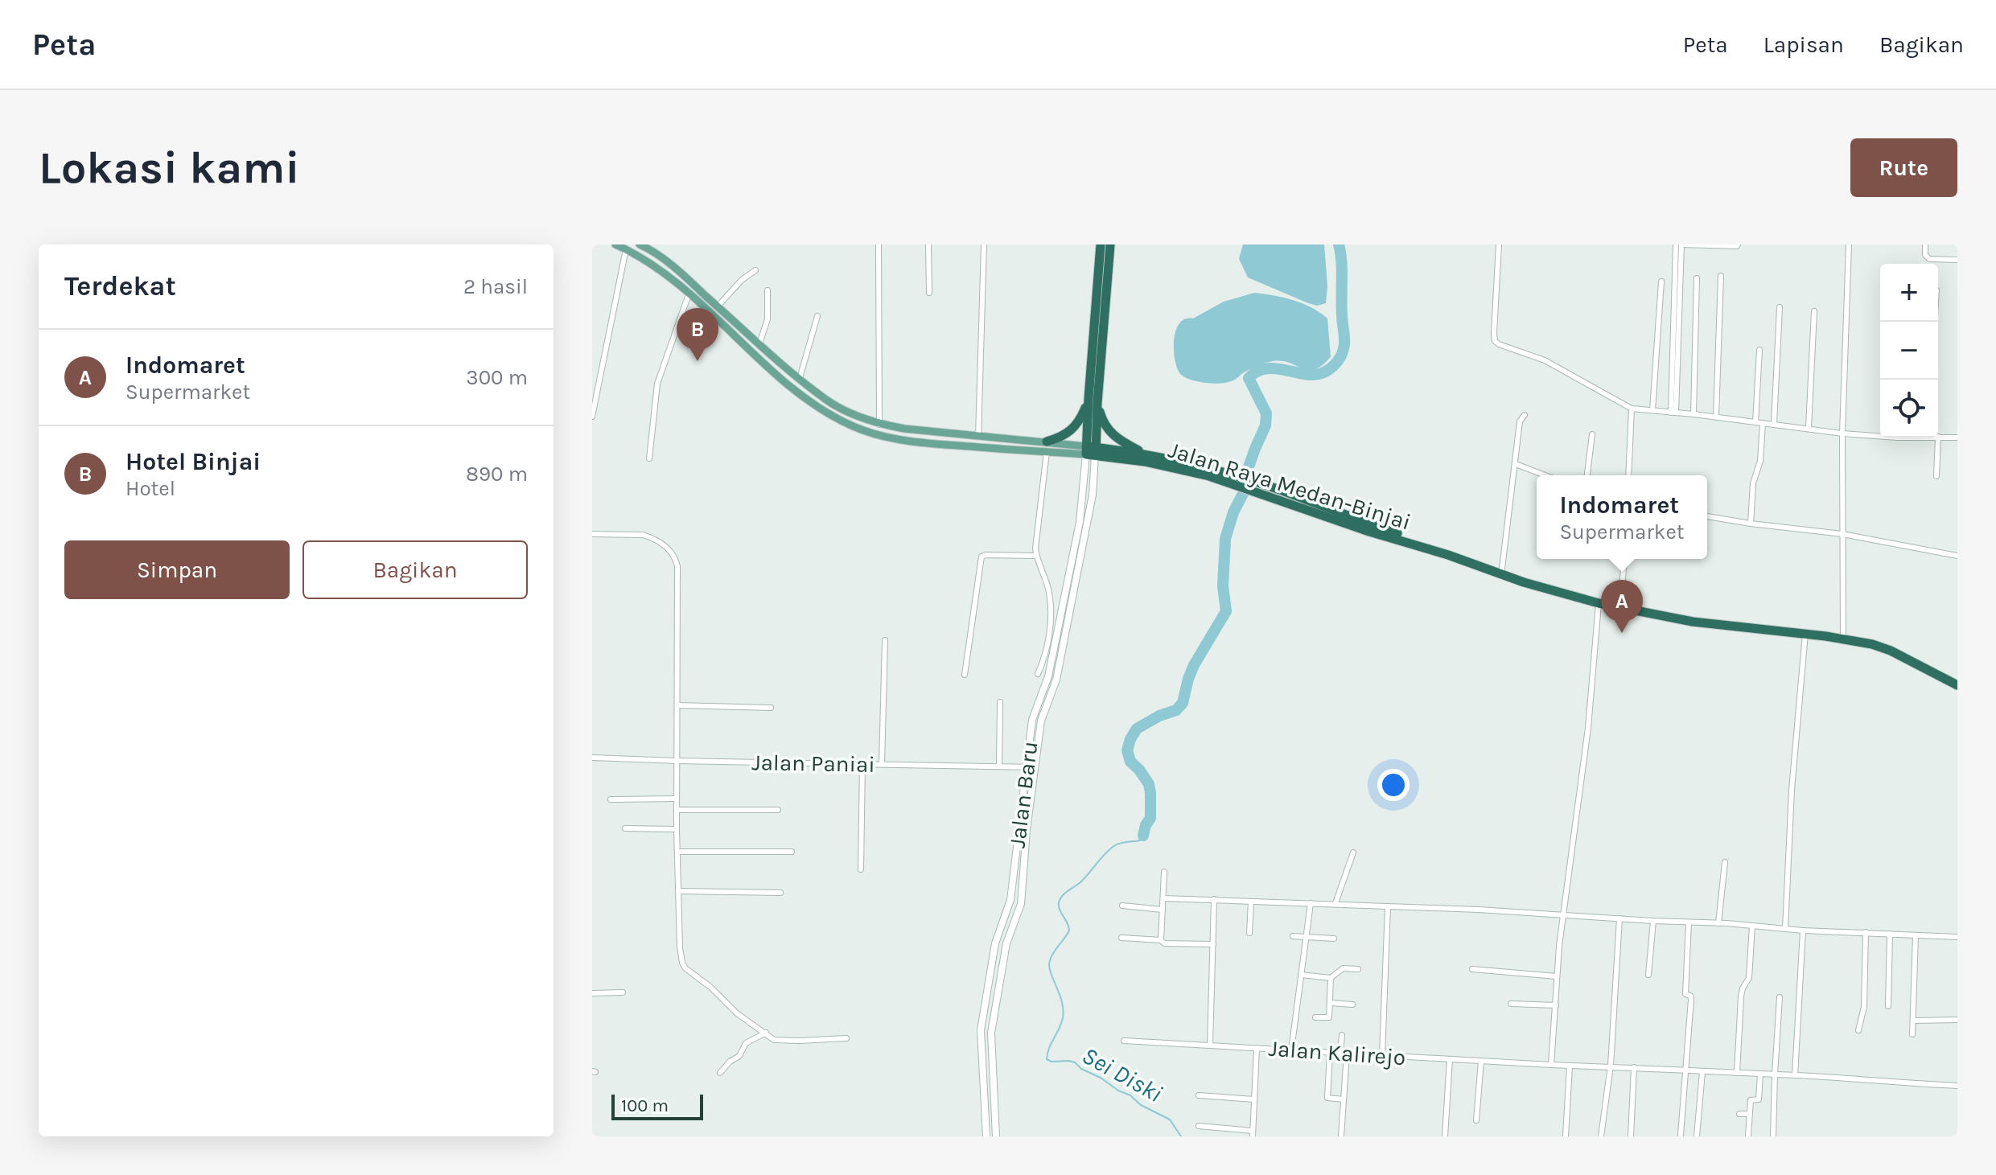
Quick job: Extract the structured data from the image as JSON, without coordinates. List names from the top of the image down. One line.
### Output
{"streets":{"highway":["Jalan Raya Medan-Binjai"],"street":["Jalan Paniai","Jalan Baru","Jalan Kalirejo"]},"crossings":[["Jalan Raya Medan-Binjai","Jalan Baru"],["Jalan Paniai","Jalan Baru"]],"water":["Sei Diski"],"scale_bar":"100 m","page":{"header":"Peta","nav":["Peta","Lapisan","Bagikan"],"buttons":["Rute",["Simpan","Bagikan"]],"title":"Lokasi kami","heading":["Terdekat","2 hasil"],"map_buttons":["+","−"],"pins":["B","A"],"list":[{"mark":"A","name":"Indomaret","note":"Supermarket","value":"300 m"},{"mark":"B","name":"Hotel Binjai","note":"Hotel","value":"890 m"}],"popup":["Indomaret","Supermarket"],"scale":"100 m"}}
